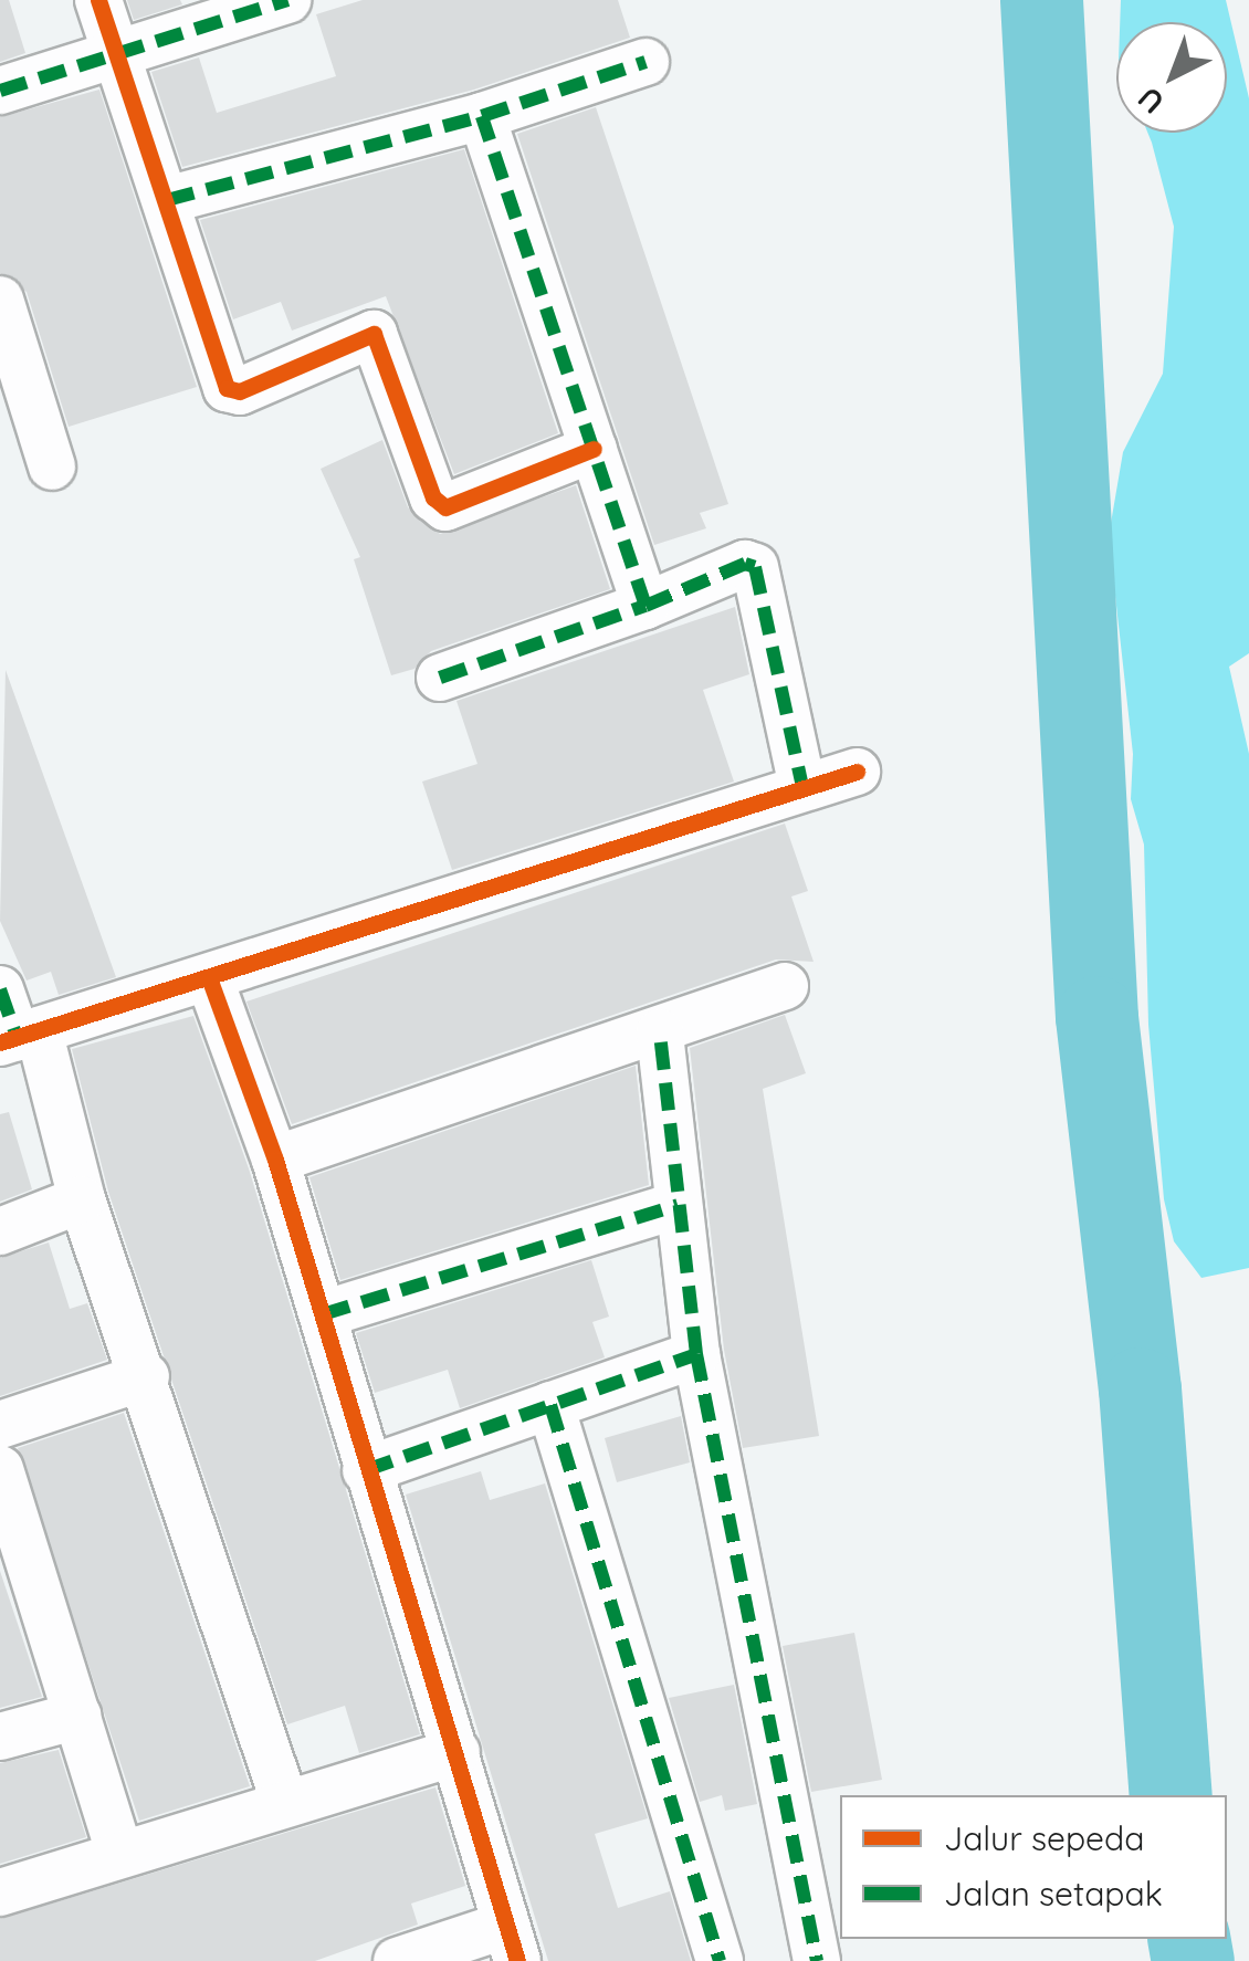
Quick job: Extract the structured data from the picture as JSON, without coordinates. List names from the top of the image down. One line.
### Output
{"legend":["Jalur sepeda","Jalan setapak"],"north":"bottom left"}
